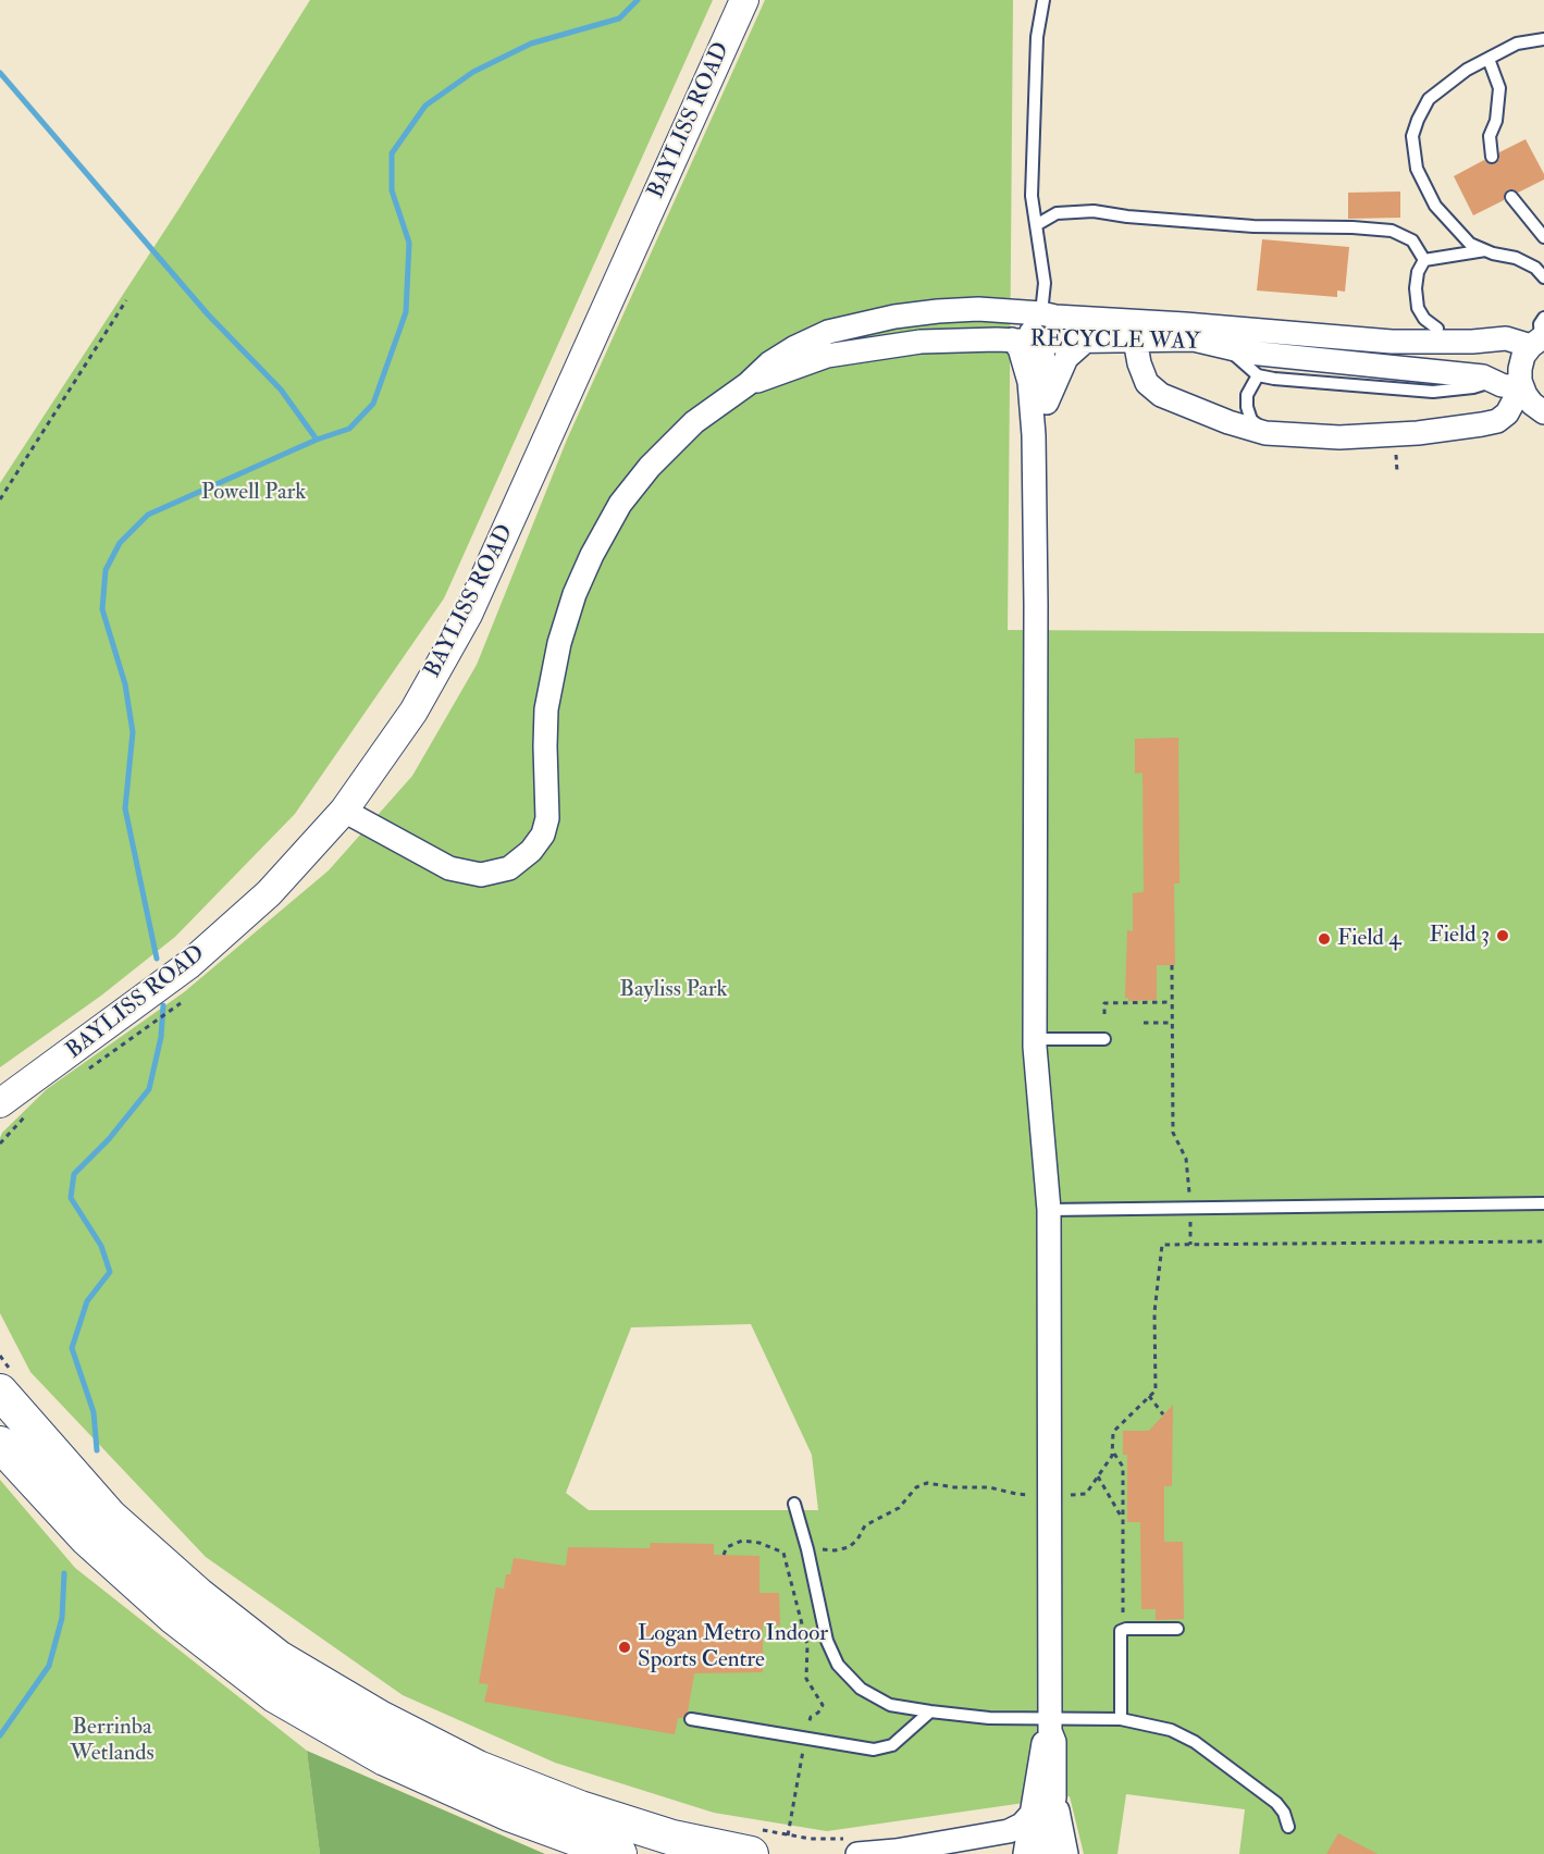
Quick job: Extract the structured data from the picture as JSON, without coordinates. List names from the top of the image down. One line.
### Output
{"streets":{"street":["BAYLISS ROAD","RECYCLE WAY"]},"crossings":[["BAYLISS ROAD","RECYCLE WAY"]],"parks":["Powell Park","Bayliss Park","Berrinba Wetlands"],"places":["Field 3","Field 4","Logan Metro Indoor Sports Centre"]}
